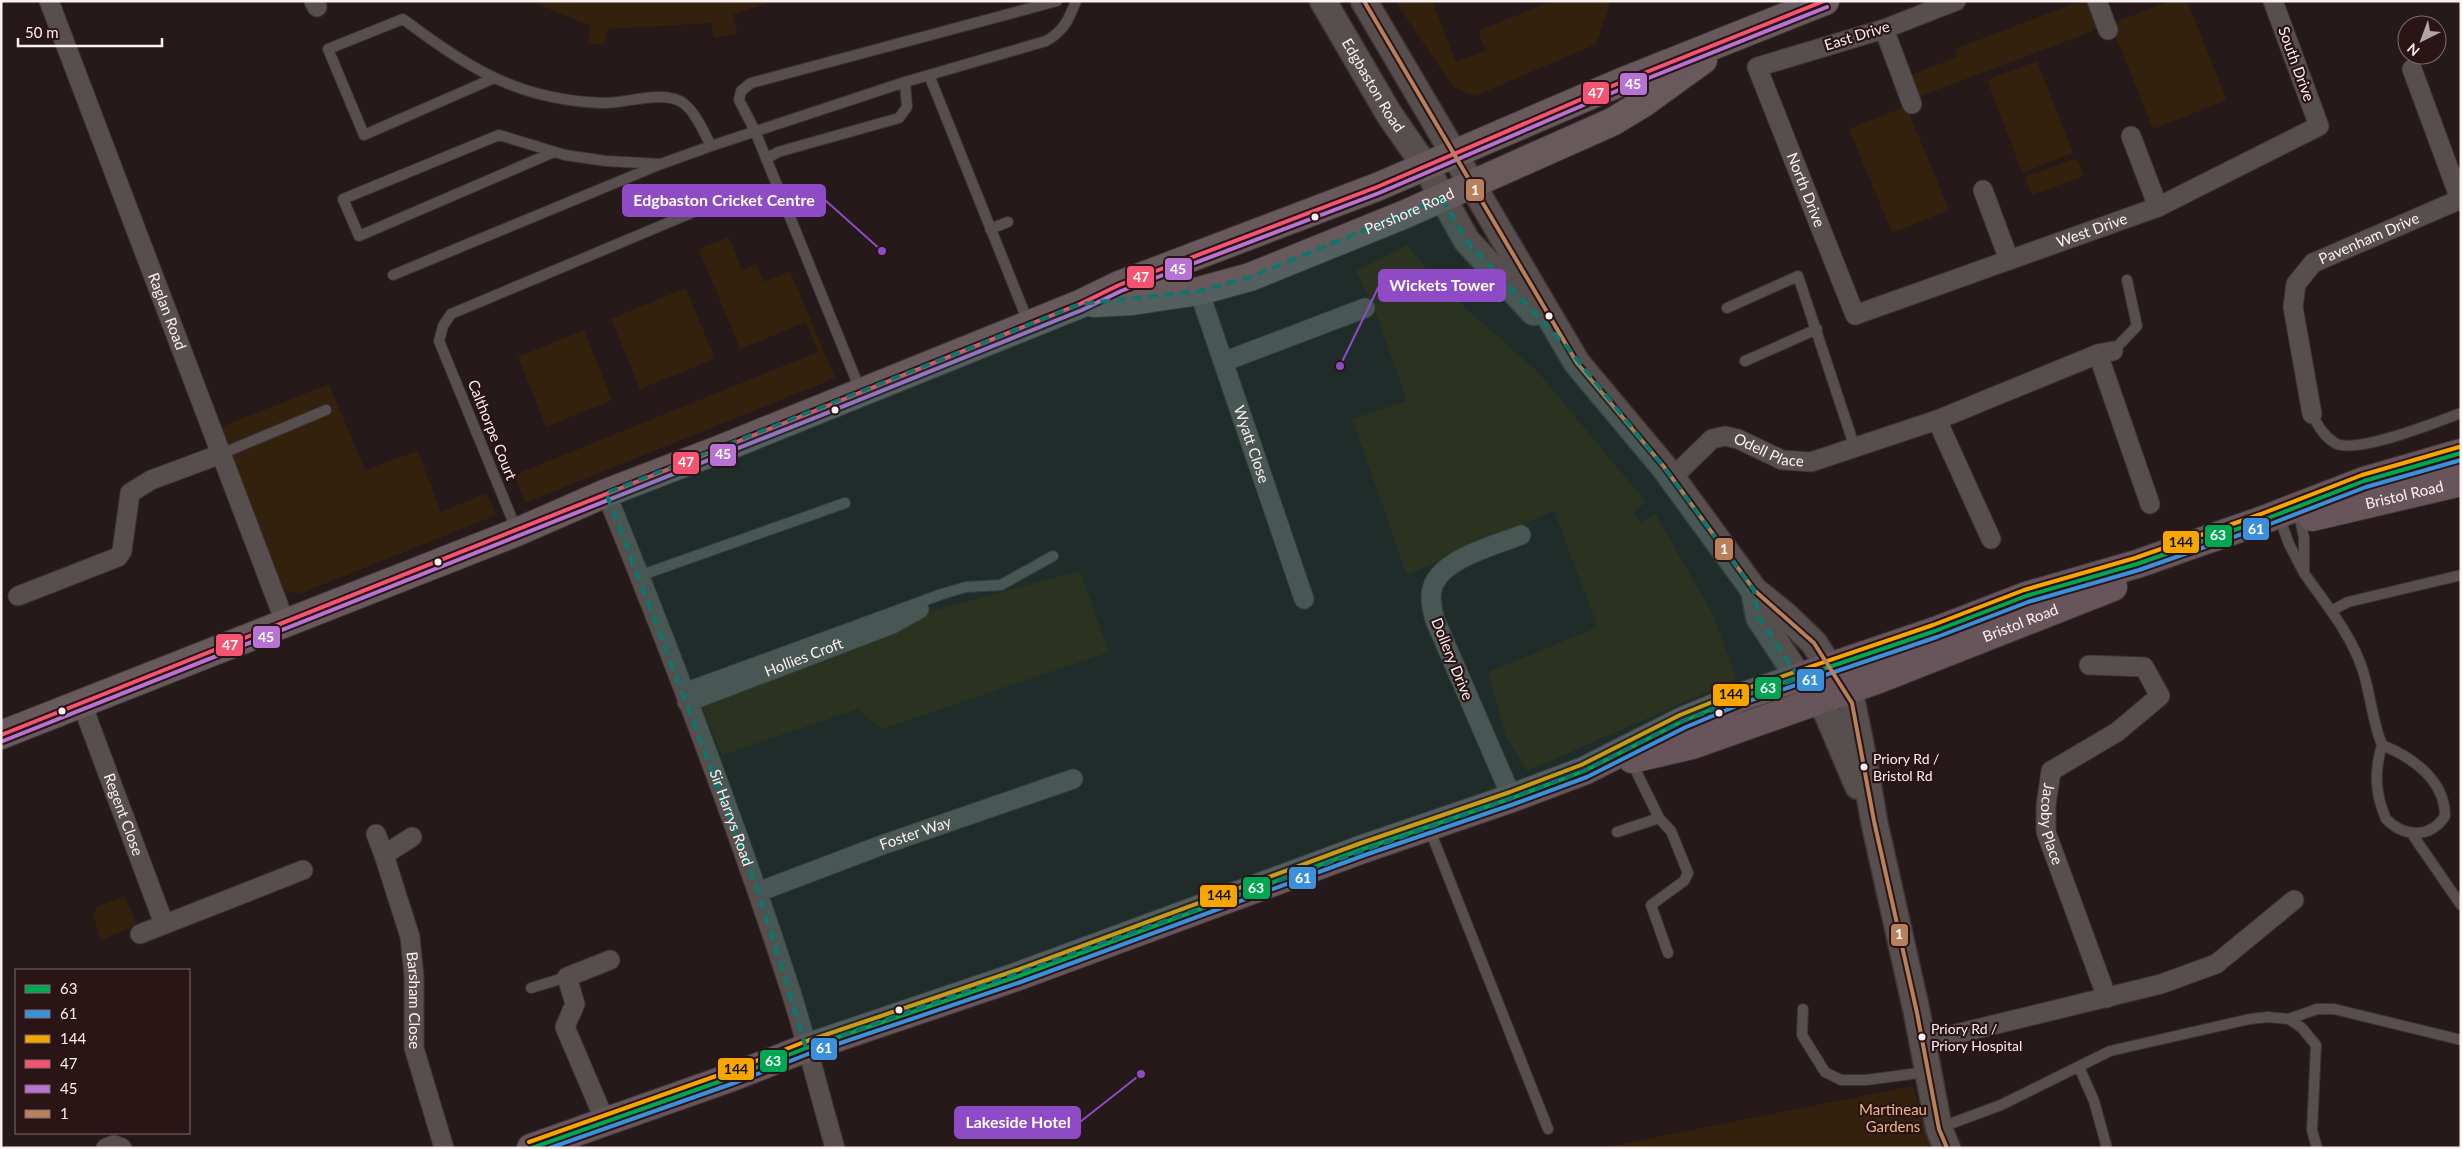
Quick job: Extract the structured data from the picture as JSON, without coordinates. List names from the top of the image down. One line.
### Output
{"streets":{"highway":["Bristol Road"],"main road":["Edgbaston Road","Pershore Road"],"street":["East Drive","South Drive","North Drive","West Drive","Pavenham Drive","Raglan Road","Wyatt Close","Odell Place","Hollies Croft","Dollery Drive","Regent Close","Sir Harrys Road","Jacoby Place","Foster Way","Barsham Close"],"lane":["Calthorpe Court"]},"crossings":[["East Drive","North Drive"],["South Drive","West Drive"],["Edgbaston Road","Pershore Road"],["North Drive","West Drive"],["Pershore Road","Raglan Road"],["Pershore Road","Calthorpe Court"],["Pershore Road","Wyatt Close"],["Pershore Road","Regent Close"],["Pershore Road","Sir Harrys Road"],["Bristol Road","Dollery Drive"],["Bristol Road","Sir Harrys Road"],["Hollies Croft","Sir Harrys Road"],["Sir Harrys Road","Foster Way"]],"parks":["Martineau Gardens"],"places":["Edgbaston Cricket Centre","Wickets Tower","Priory Rd / Bristol Rd","Priory Rd / Priory Hospital","Lakeside Hotel"],"lines":["transit line 47","transit line 1","transit line 45","transit line 144","transit line 63","transit line 61"],"legend":["63","61","144","47","45","1"],"scale_bar":"50 m","north":"bottom left"}
